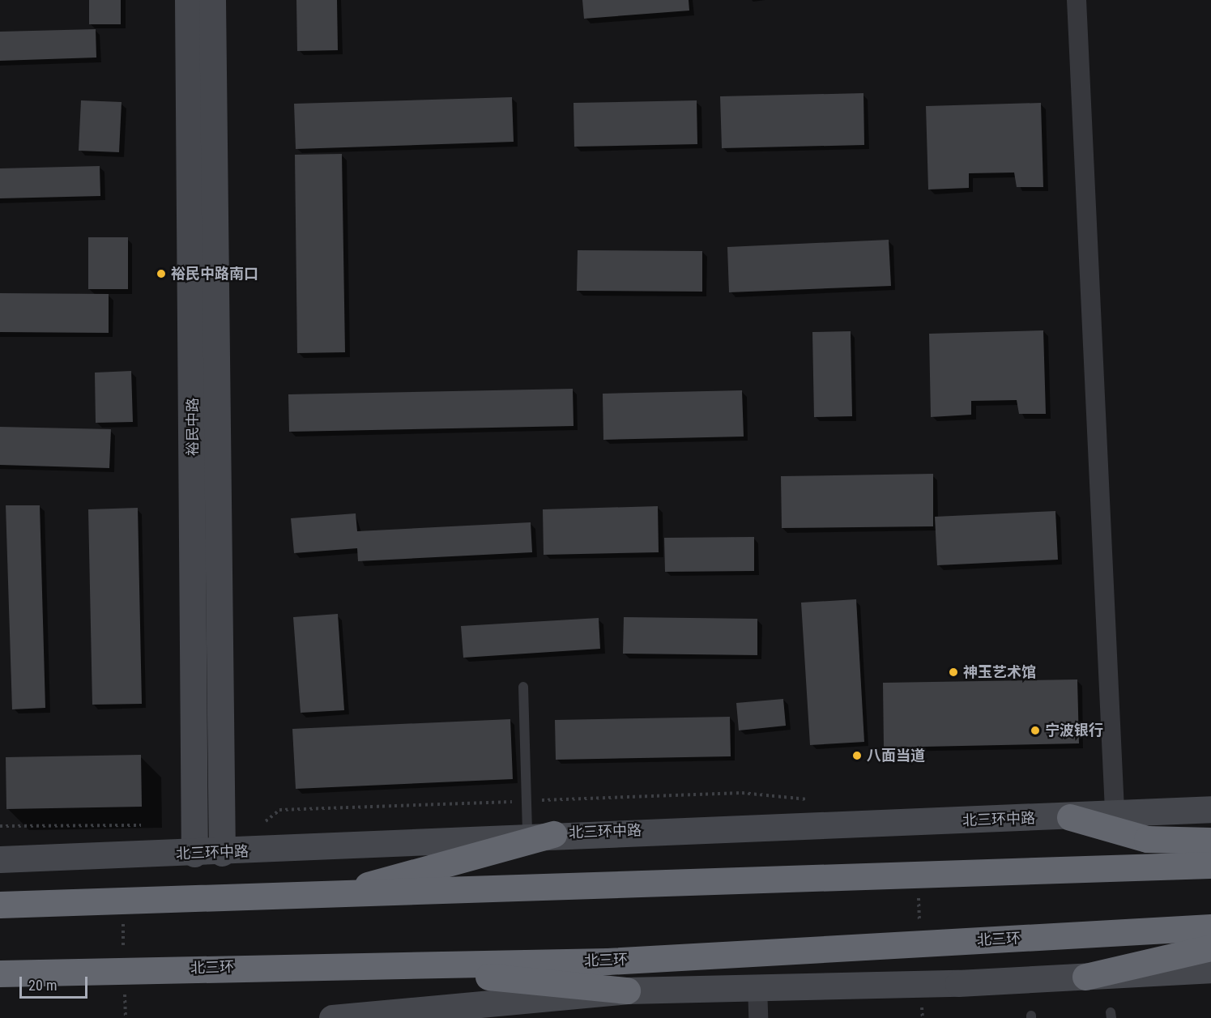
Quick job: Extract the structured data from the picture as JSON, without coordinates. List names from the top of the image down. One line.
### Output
{"streets":{"highway":["北三环"],"street":["裕民中路","北三环中路"]},"crossings":[["裕民中路","北三环中路"]],"places":["裕民中路南口","神玉艺术馆","宁波银行","八面当道"],"scale_bar":"20 m"}
